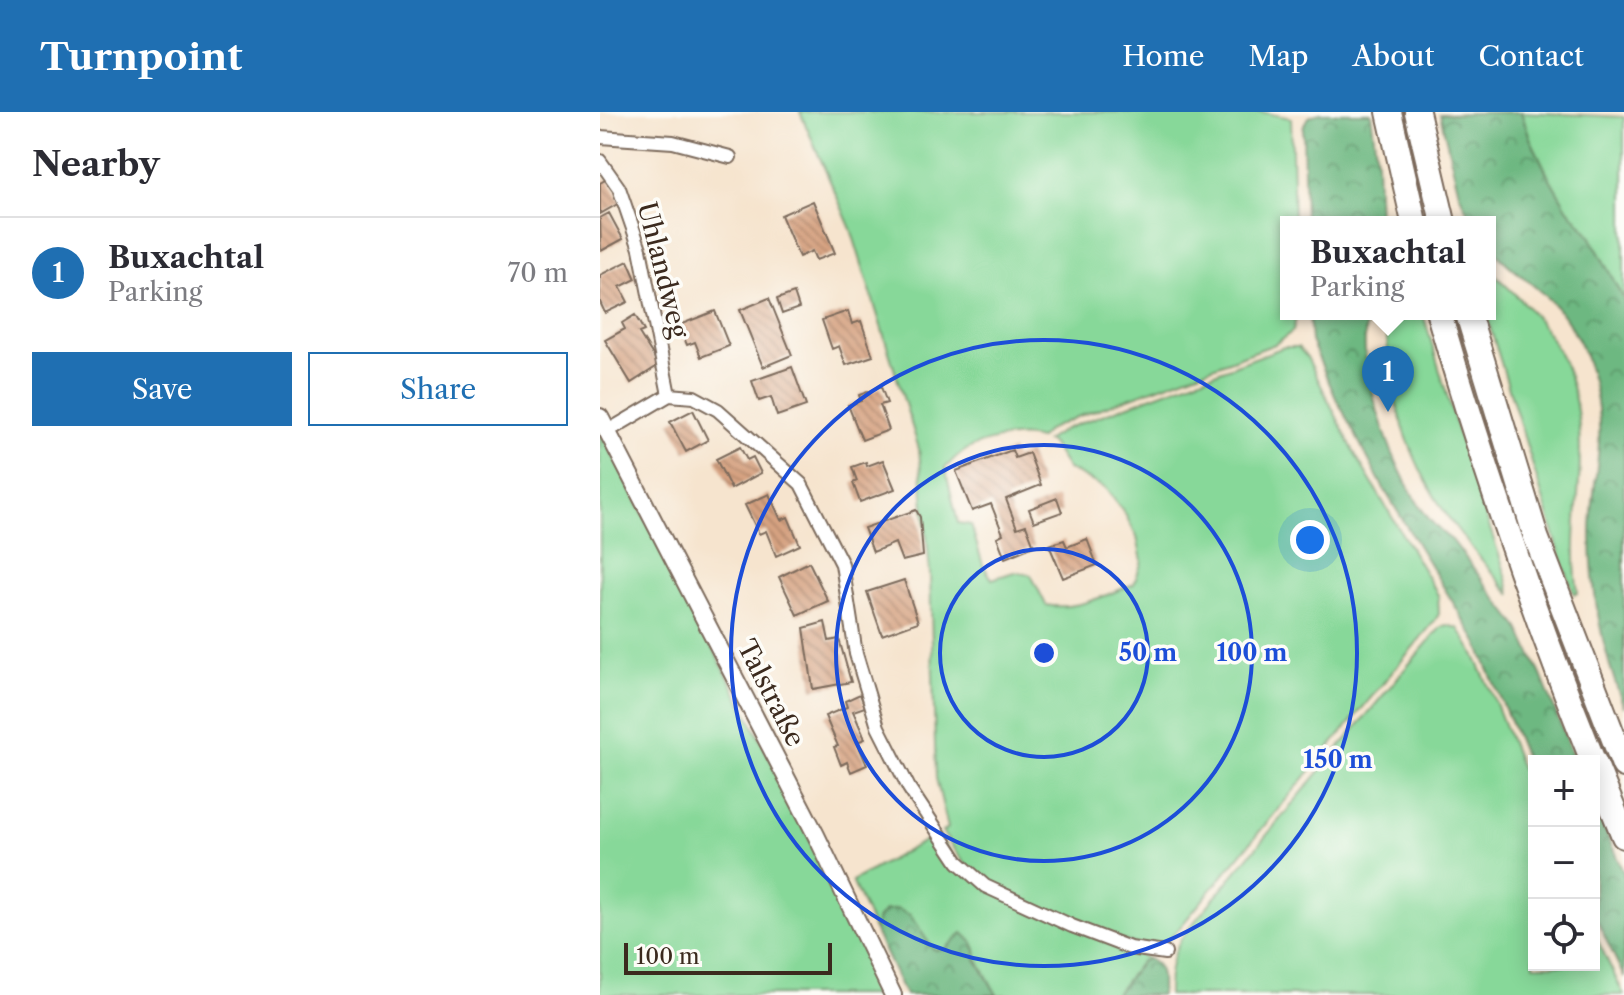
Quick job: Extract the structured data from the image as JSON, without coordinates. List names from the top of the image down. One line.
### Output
{"streets":{"street":["Uhlandweg","Talstraße"]},"scale_bar":"100 m","page":{"header":"Turnpoint","nav":["Home","Map","About","Contact"],"heading":"Nearby","list":[{"mark":"1","name":"Buxachtal","note":"Parking","value":"70 m"}],"popup":["Buxachtal","Parking"],"buttons":["Save","Share"],"pins":"1","map_buttons":["+","−"],"scale":"100 m"},"rings":["50 m","100 m","150 m"]}
